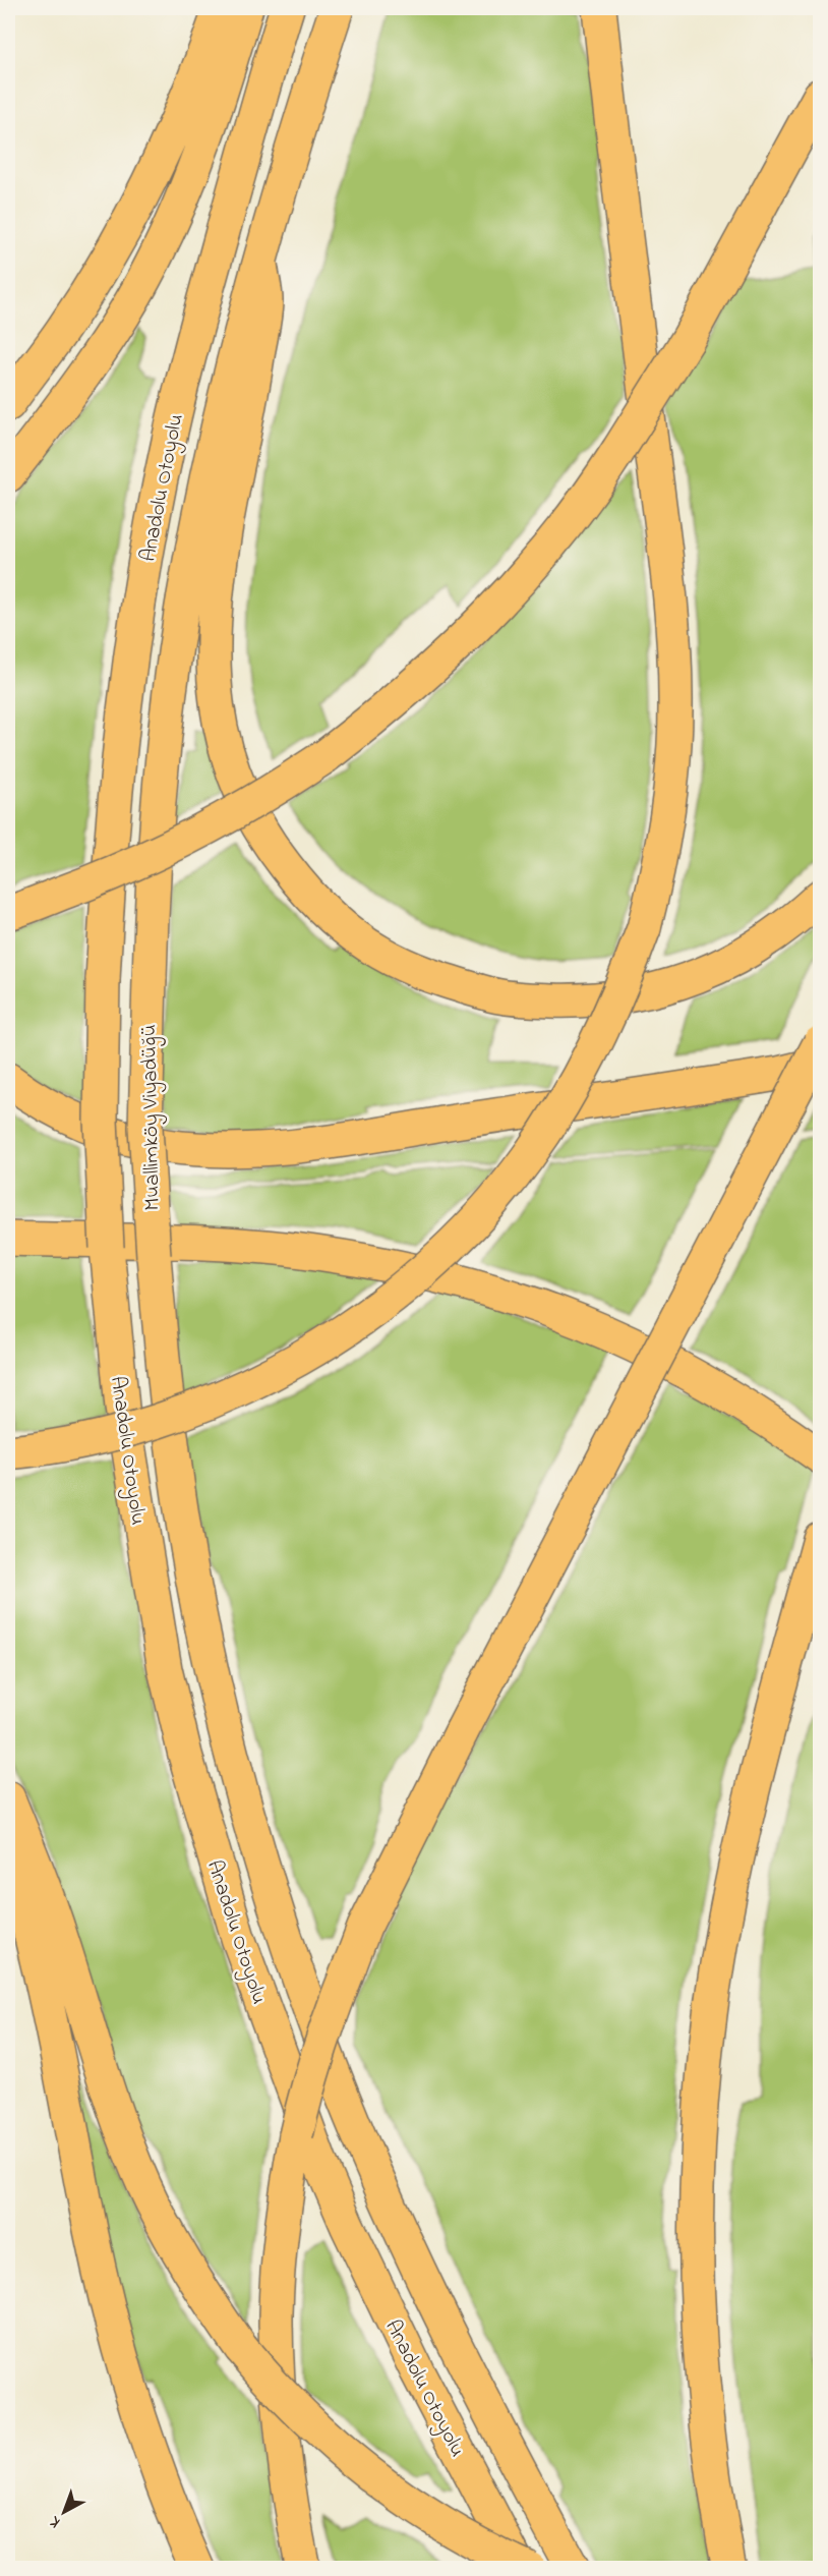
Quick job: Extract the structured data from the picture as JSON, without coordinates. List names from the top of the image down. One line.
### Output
{"streets":{"highway":["Anadolu Otoyolu","Muallimköy Viyadüğü"]},"crossings":[["Anadolu Otoyolu","Muallimköy Viyadüğü"]],"north":"bottom left"}
